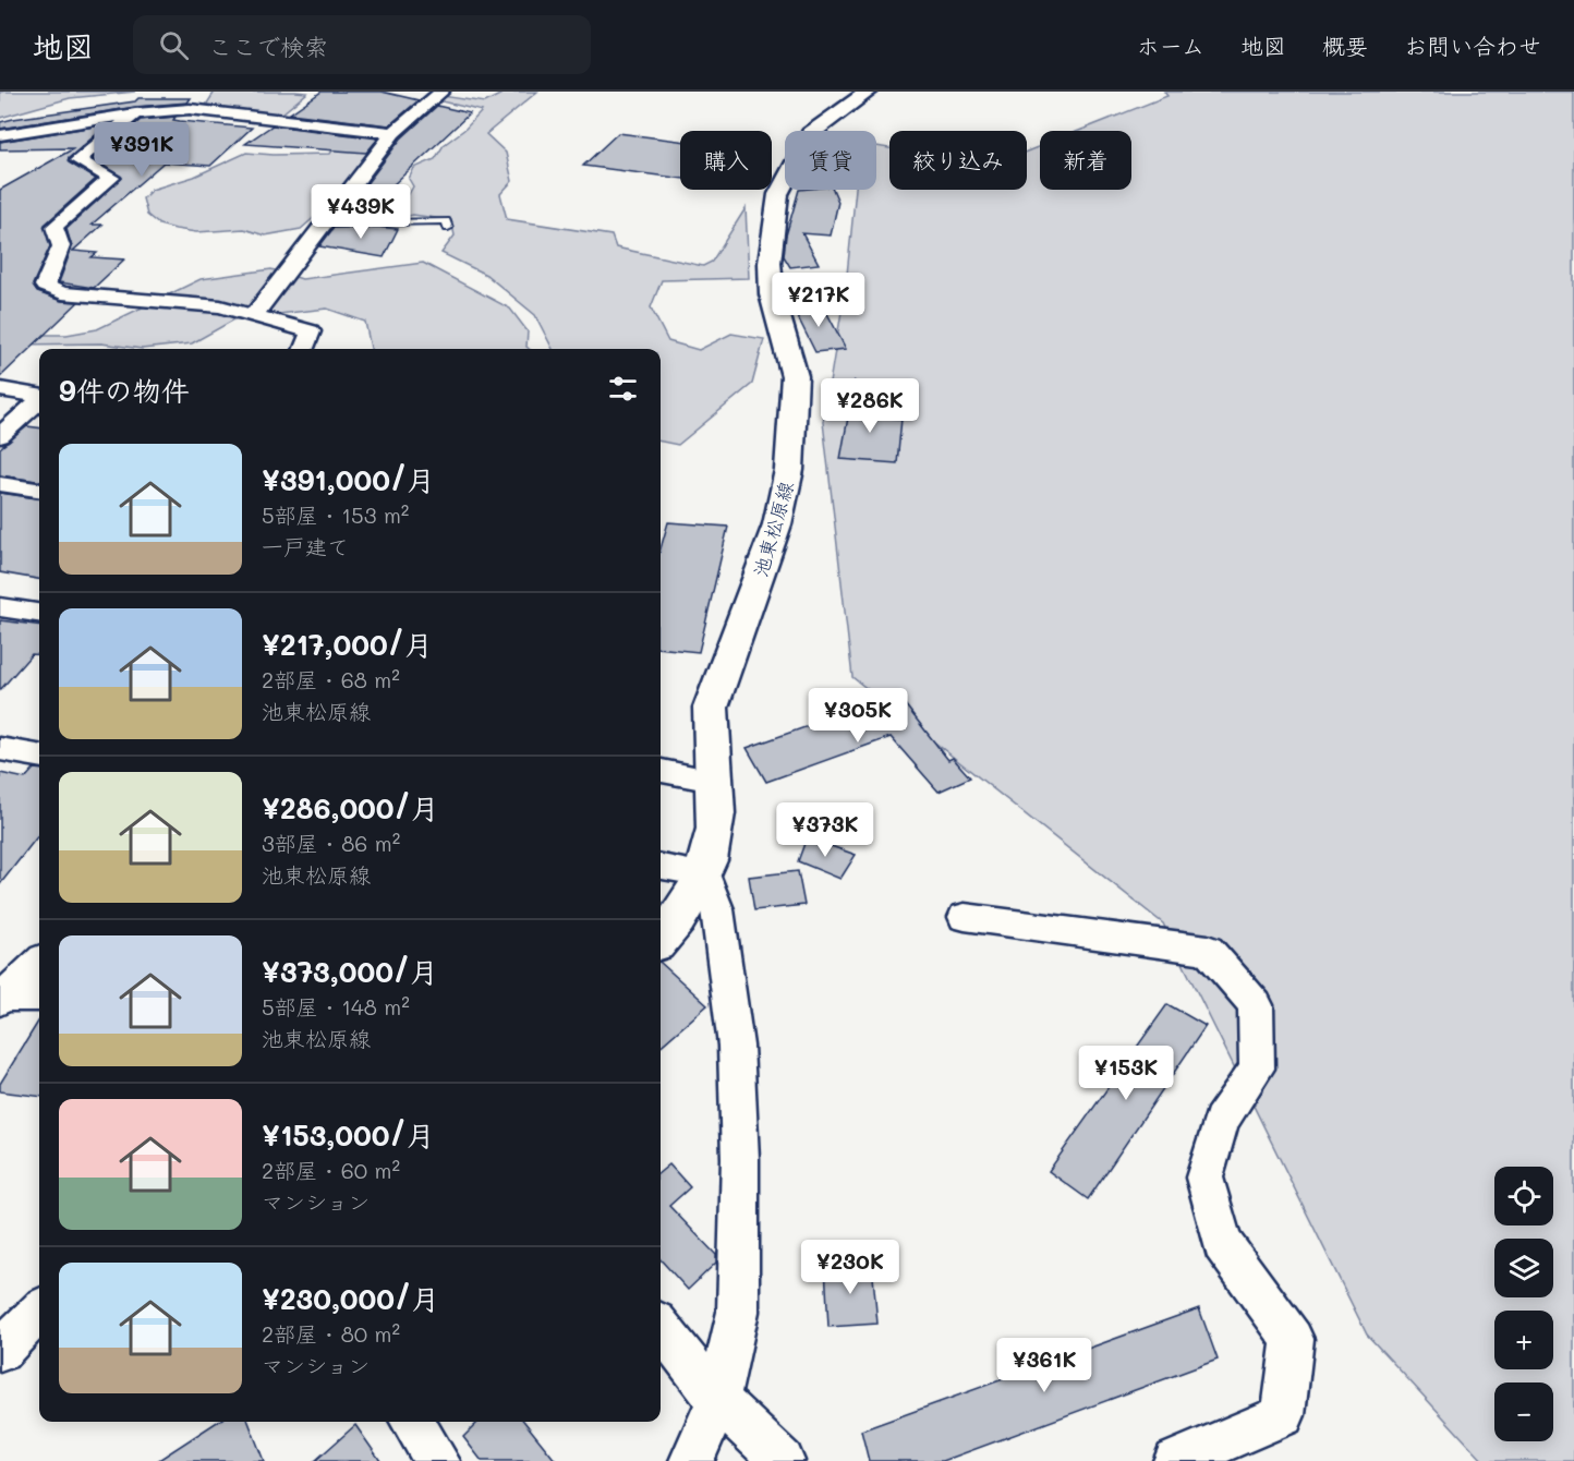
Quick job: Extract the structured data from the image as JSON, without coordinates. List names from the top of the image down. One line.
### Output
{"streets":{"main road":["池東松原線"]},"page":{"header":"地図","search":"ここで検索","nav":["ホーム","地図","概要","お問い合わせ"],"price":["¥391K","¥439K","¥217K","¥286K","¥305K","¥373K","¥153K","¥230K","¥361K"],"chip":["購入","賃貸","絞り込み","新着"],"heading":"9件の物件","list":[{"name":"¥391,000/月","note":"5部屋 · 153 m² · 一戸建て"},{"name":"¥217,000/月","note":"2部屋 · 68 m² · 池東松原線"},{"name":"¥286,000/月","note":"3部屋 · 86 m² · 池東松原線"},{"name":"¥373,000/月","note":"5部屋 · 148 m² · 池東松原線"},{"name":"¥153,000/月","note":"2部屋 · 60 m² · マンション"},{"name":"¥230,000/月","note":"2部屋 · 80 m² · マンション"}],"map_buttons":["+","−"]}}
